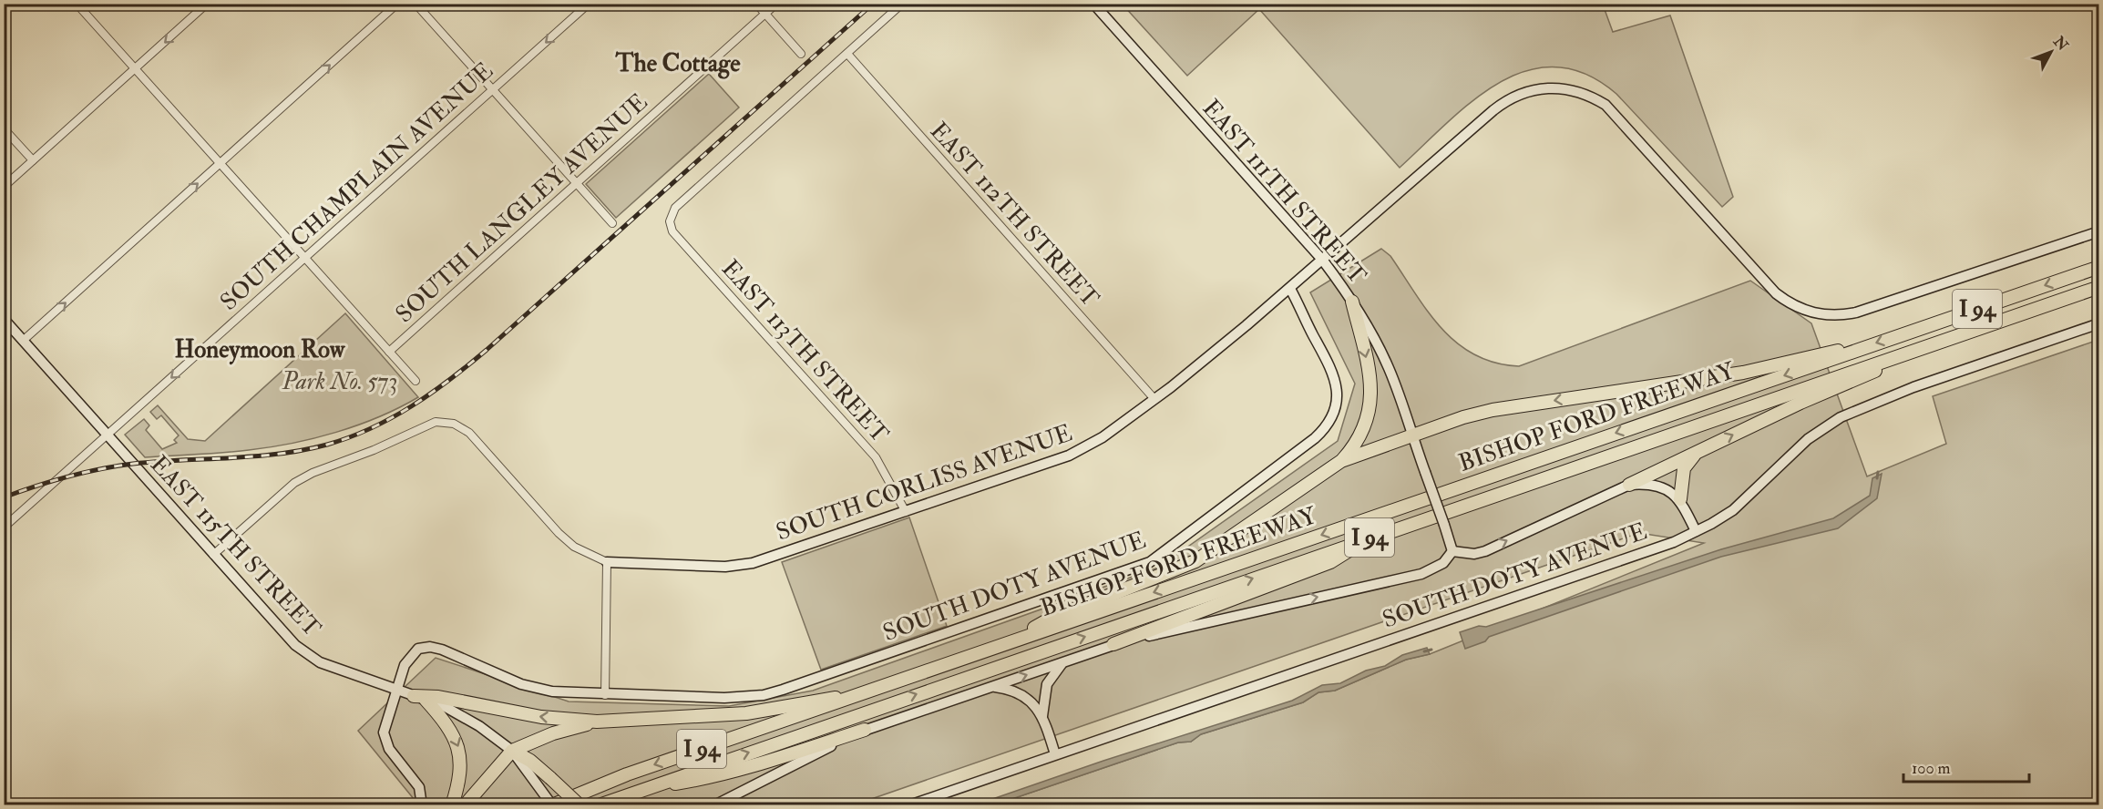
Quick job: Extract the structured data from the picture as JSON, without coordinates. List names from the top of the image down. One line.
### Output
{"streets":{"highway":["I 94","BISHOP FORD FREEWAY"],"street":["SOUTH CHAMPLAIN AVENUE","EAST 111TH STREET","SOUTH LANGLEY AVENUE","EAST 112TH STREET","EAST 113TH STREET","SOUTH CORLISS AVENUE","EAST 115TH STREET","SOUTH DOTY AVENUE"]},"crossings":[["SOUTH CHAMPLAIN AVENUE","EAST 115TH STREET"],["EAST 111TH STREET","SOUTH CORLISS AVENUE"],["EAST 112TH STREET","EAST 113TH STREET"],["EAST 112TH STREET","SOUTH CORLISS AVENUE"],["EAST 113TH STREET","SOUTH CORLISS AVENUE"],["BISHOP FORD FREEWAY","EAST 115TH STREET"],["SOUTH CORLISS AVENUE","SOUTH DOTY AVENUE"],["EAST 115TH STREET","SOUTH DOTY AVENUE"]],"one_way":["SOUTH CHAMPLAIN AVENUE"],"districts":["The Cottage","Honeymoon Row"],"parks":["Park No. 573"],"scale_bar":"100 m","north":"top right"}
